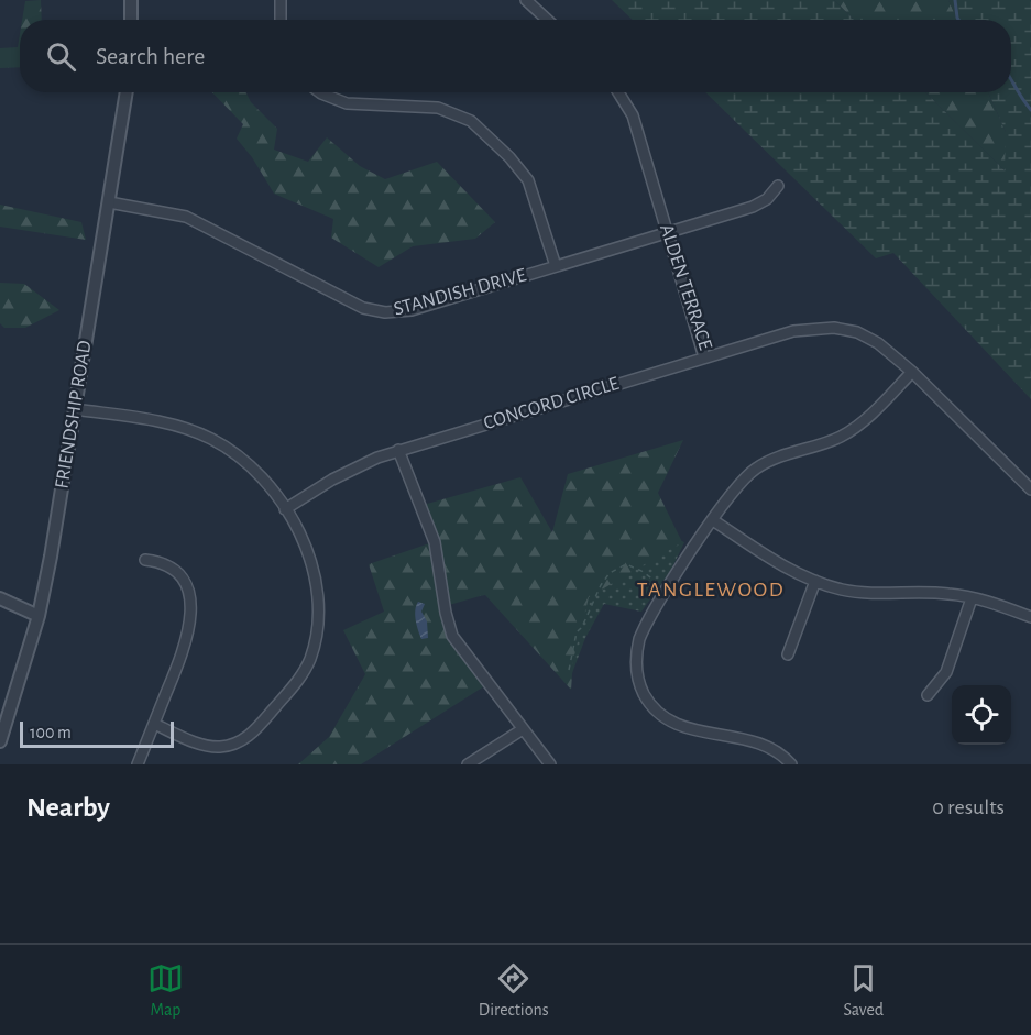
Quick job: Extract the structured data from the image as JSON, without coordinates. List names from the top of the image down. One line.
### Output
{"streets":{"street":["ALDEN TERRACE","STANDISH DRIVE","CONCORD CIRCLE","FRIENDSHIP ROAD"]},"crossings":[["ALDEN TERRACE","STANDISH DRIVE"],["ALDEN TERRACE","CONCORD CIRCLE"],["STANDISH DRIVE","FRIENDSHIP ROAD"]],"districts":["TANGLEWOOD"],"scale_bar":"100 m","page":{"search":"Search here","scale":"100 m","heading":["Nearby","0 results"],"nav":["Map","Directions","Saved"]}}
